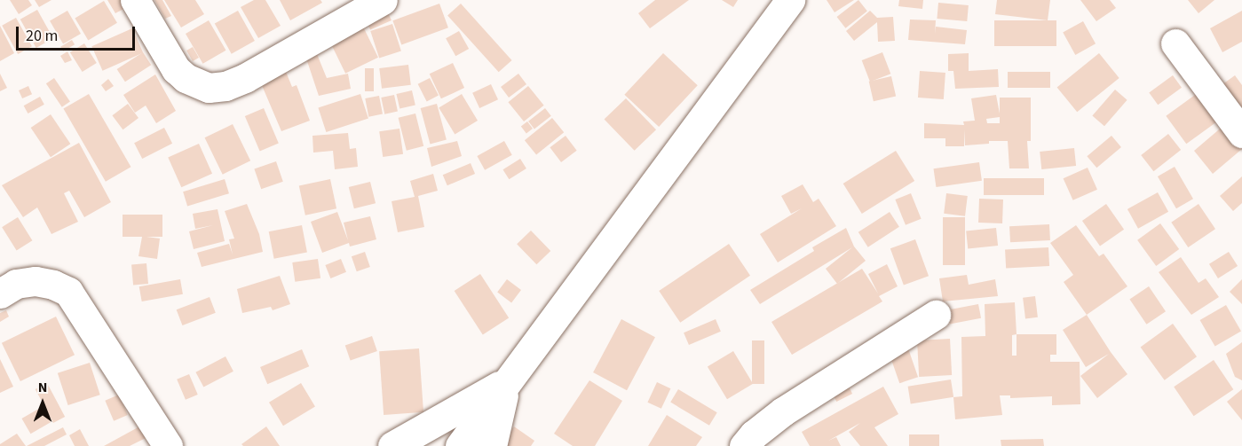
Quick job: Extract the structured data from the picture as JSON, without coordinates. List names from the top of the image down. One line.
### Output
{"scale_bar":"20 m","north":"top"}
